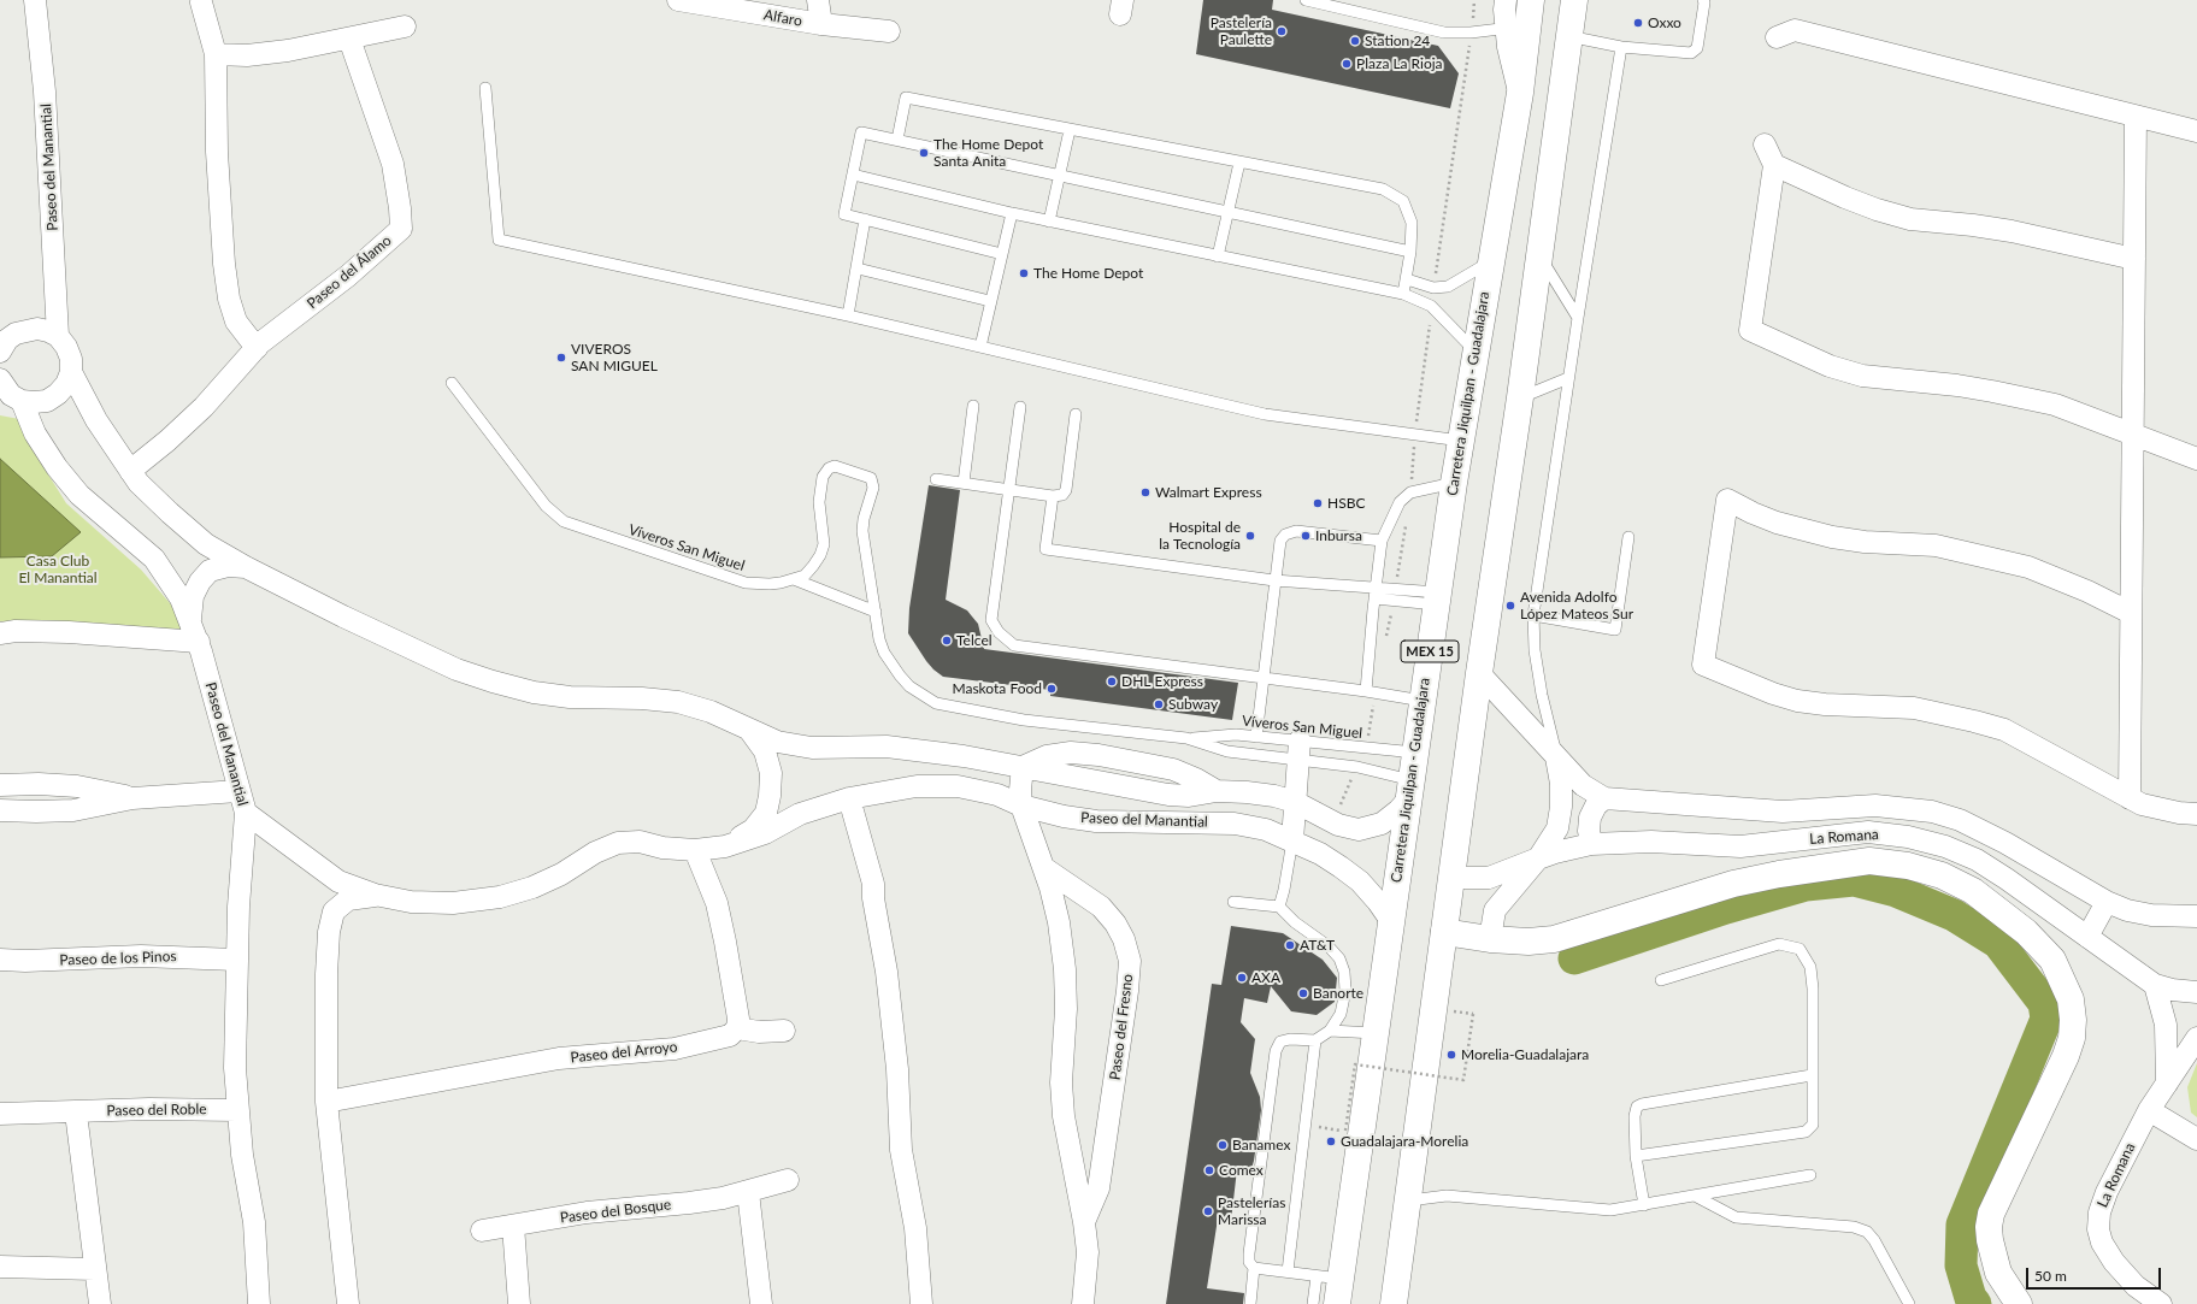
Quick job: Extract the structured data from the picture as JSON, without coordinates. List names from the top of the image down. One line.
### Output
{"streets":{"main road":["Carretera Jiquilpan - Guadalajara","MEX 15"],"street":["Alfaro","Paseo del Manantial","Paseo del Álamo","La Romana","Paseo de los Pinos","Paseo del Fresno","Paseo del Arroyo","Paseo del Roble","Paseo del Bosque"],"lane":["Víveros San Miguel"]},"crossings":[["Paseo del Manantial","Paseo del Álamo"],["Paseo del Manantial","Carretera Jiquilpan - Guadalajara"],["Paseo del Manantial","Víveros San Miguel"],["Carretera Jiquilpan - Guadalajara","Víveros San Miguel"]],"parks":["Casa Club El Manantial"],"places":["Oxxo","Pastelería Paulette","Station 24","Plaza La Rioja","The Home Depot Santa Anita","The Home Depot","VIVEROS SAN MIGUEL","Walmart Express","HSBC","Hospital de la Tecnología","Inbursa","Avenida Adolfo López Mateos Sur","Telcel","DHL Express","Maskota Food","Subway","AT&T","AXA","Banorte","Morelia-Guadalajara","Guadalajara-Morelia","Banamex","Comex","Pastelerías Marissa"],"scale_bar":"50 m"}
